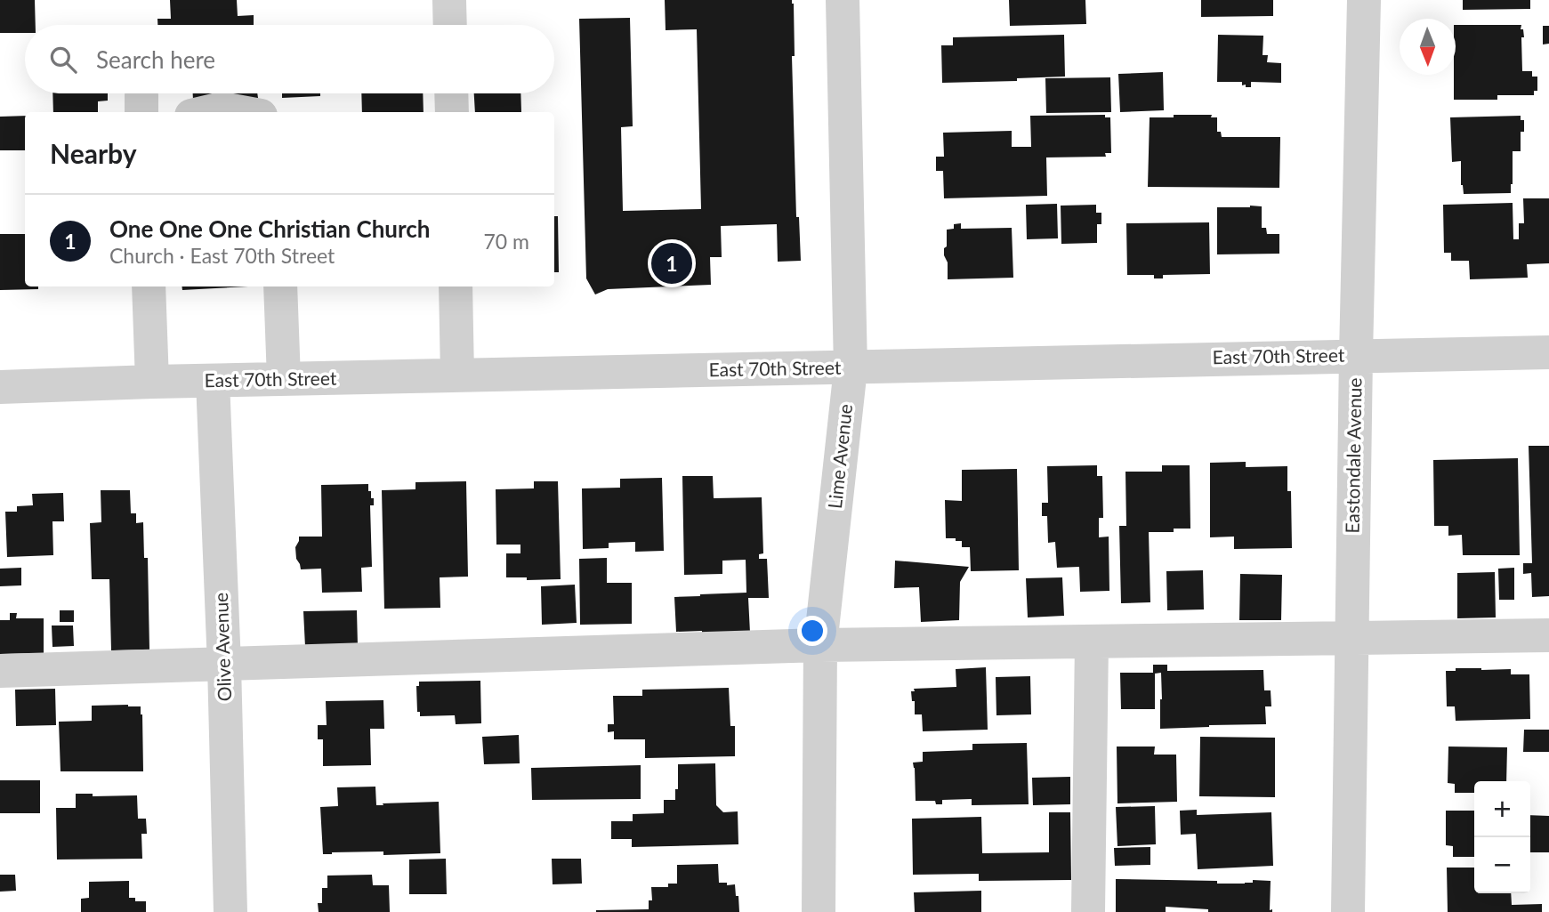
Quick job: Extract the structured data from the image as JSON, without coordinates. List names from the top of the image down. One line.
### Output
{"streets":{"street":["East 70th Street","Eastondale Avenue","Lime Avenue","Olive Avenue"]},"crossings":[["East 70th Street","Eastondale Avenue"],["East 70th Street","Lime Avenue"],["East 70th Street","Olive Avenue"]],"north":"bottom","page":{"search":"Search here","heading":"Nearby","list":[{"mark":"1","name":"One One One Christian Church","note":"Church · East 70th Street","value":"70 m"}],"pins":"1","map_buttons":["+","−"]}}
